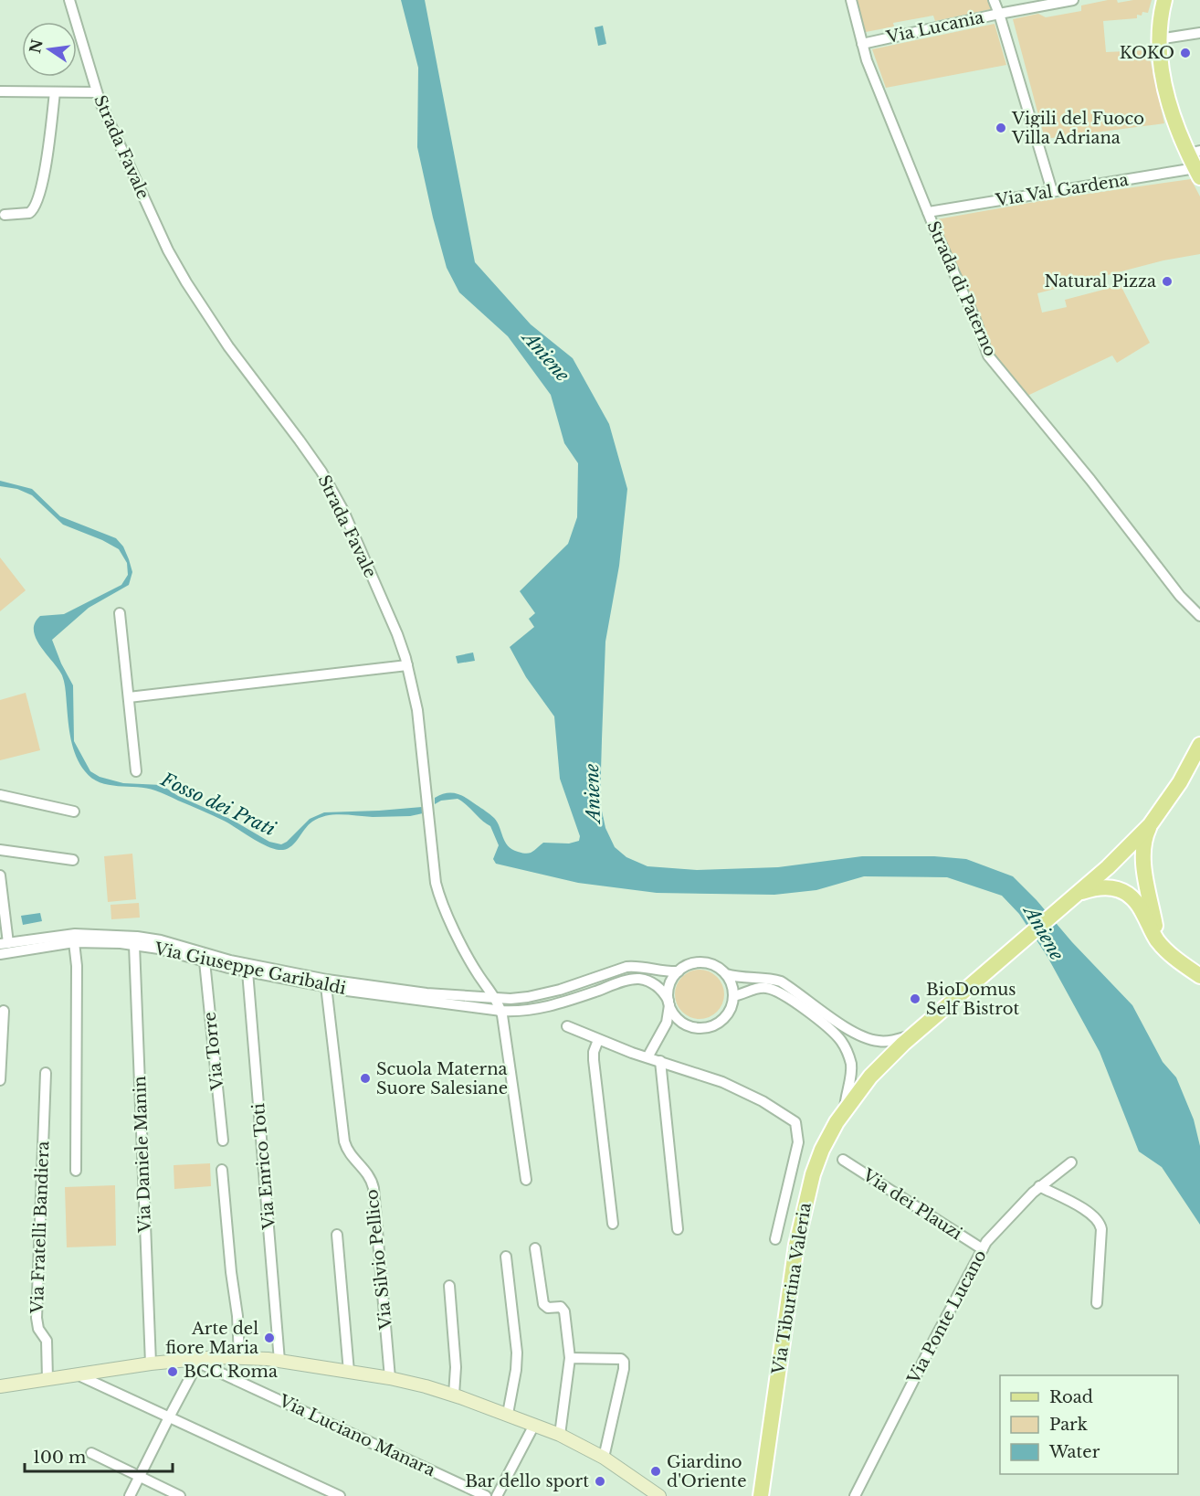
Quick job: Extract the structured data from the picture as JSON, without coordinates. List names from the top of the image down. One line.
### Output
{"streets":{"main road":["Via Tiburtina Valeria"],"street":["Via Lucania","Strada Favale","Via Val Gardena","Strada di Paterno","Via Giuseppe Garibaldi","Via Torre","Via Daniele Manin","Via Enrico Toti","Via dei Plauzi","Via Fratelli Bandiera","Via Silvio Pellico","Via Ponte Lucano","Via Luciano Manara"]},"crossings":[["Via Lucania","Strada di Paterno"],["Strada Favale","Via Giuseppe Garibaldi"],["Via Val Gardena","Strada di Paterno"],["Via Giuseppe Garibaldi","Via Torre"],["Via Giuseppe Garibaldi","Via Daniele Manin"],["Via Giuseppe Garibaldi","Via Enrico Toti"],["Via Giuseppe Garibaldi","Via Silvio Pellico"],["Via dei Plauzi","Via Ponte Lucano"]],"water":["Aniene","Fosso dei Prati"],"places":["KOKO","Vigili del Fuoco Villa Adriana","Natural Pizza","BioDomus Self Bistrot","Scuola Materna Suore Salesiane","Arte del fiore Maria","BCC Roma","Giardino d'Oriente","Bar dello sport"],"legend":["Road","Park","Water"],"scale_bar":"100 m","north":"left"}
